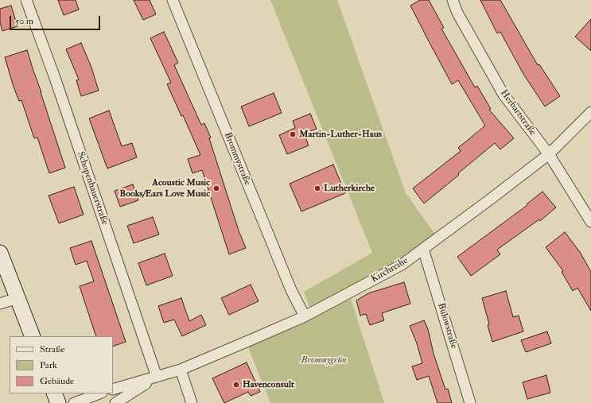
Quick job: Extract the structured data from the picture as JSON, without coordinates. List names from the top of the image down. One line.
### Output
{"streets":{"street":["Herbartstraße","Brommystraße","Schopenhauerstraße","Kirchreihe","Bülowstraße"]},"crossings":[["Herbartstraße","Kirchreihe"],["Brommystraße","Kirchreihe"],["Schopenhauerstraße","Kirchreihe"],["Kirchreihe","Bülowstraße"]],"parks":["Brommygrün"],"places":["Martin-Luther-Haus","Acoustic Music Books/Ears Love Music","Lutherkirche","Havenconsult"],"legend":["Straße","Park","Gebäude"],"scale_bar":"50 m"}
